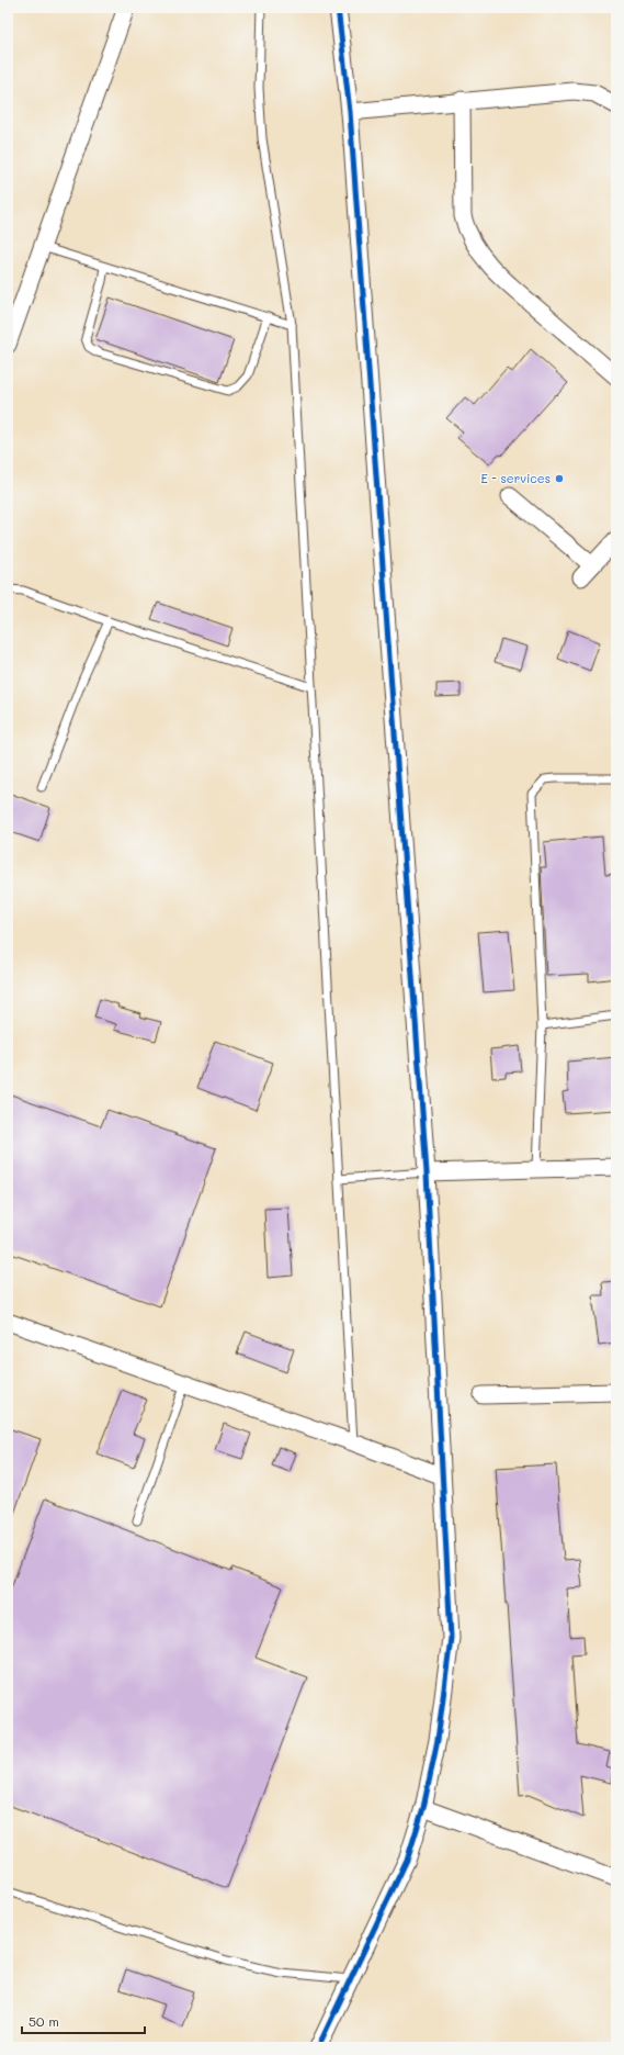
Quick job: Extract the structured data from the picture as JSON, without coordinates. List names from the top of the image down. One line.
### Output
{"places":["E - services"],"scale_bar":"50 m"}
